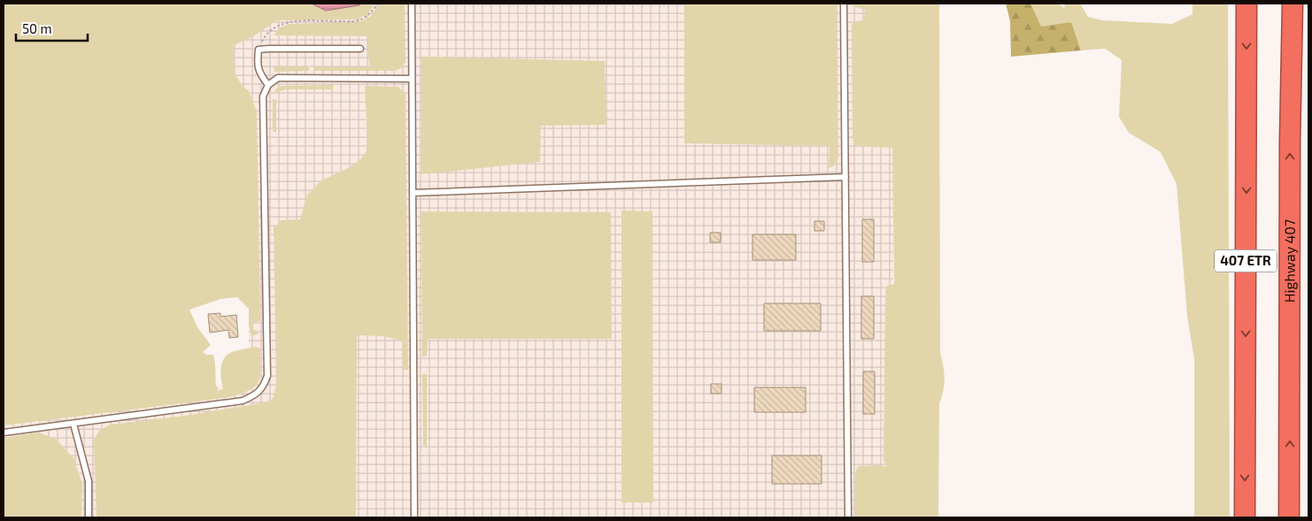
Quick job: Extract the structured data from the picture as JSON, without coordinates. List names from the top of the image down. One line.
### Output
{"streets":{"highway":["Highway 407","407 ETR"]},"scale_bar":"50 m"}
